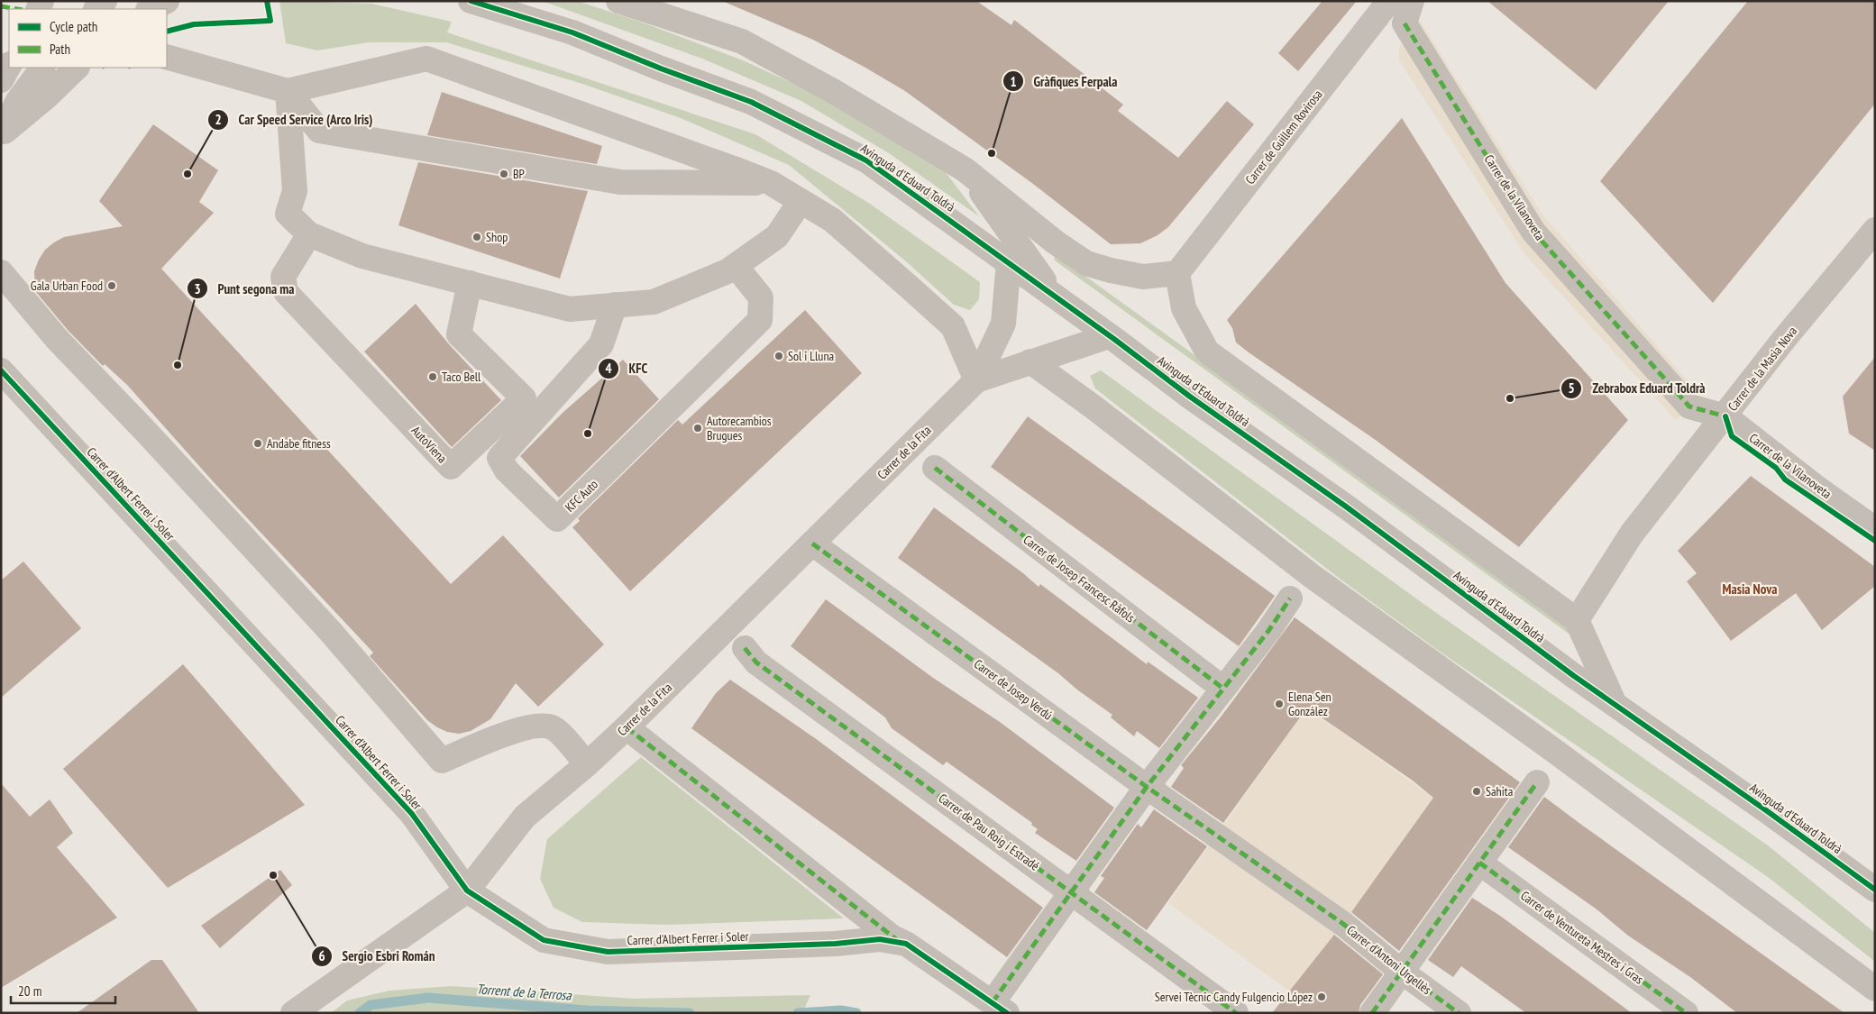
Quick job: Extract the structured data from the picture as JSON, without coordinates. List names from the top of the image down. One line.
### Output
{"streets":{"street":["Carrer de Guillem Rovirosa","Avinguda d'Eduard Toldrà","Carrer de la Vilanoveta","Carrer de la Masia Nova","AutoViena","Carrer de la Fita","Carrer d'Albert Ferrer i Soler","KFC Auto","Carrer de Josep Francesc Ràfols","Carrer de Josep Verdú","Carrer de Pau Roig i Estradé","Carrer de Ventureta Mestres i Gras","Carrer d'Antoni Urgellès"]},"crossings":[["Carrer de Guillem Rovirosa","Avinguda d'Eduard Toldrà"],["Carrer de Guillem Rovirosa","Carrer de la Vilanoveta"],["Avinguda d'Eduard Toldrà","Carrer de la Fita"],["Carrer de la Vilanoveta","Carrer de la Masia Nova"],["Carrer de la Fita","Carrer d'Albert Ferrer i Soler"],["Carrer de la Fita","Carrer de Josep Verdú"],["Carrer de Josep Verdú","Carrer d'Antoni Urgellès"]],"districts":["Masia Nova"],"water":["Torrent de la Terrosa"],"places":["Gràfiques Ferpala","Car Speed Service (Arco Iris)","BP","Shop","Gala Urban Food","Sol i Lluna","Punt segona ma","Taco Bell","Zebrabox Eduard Toldrà","Autorecambios Brugues","KFC","Andabe fitness","Elena Sen González","Sahita","Sergio Esbri Román","Servei Tècnic Candy Fulgencio López"],"legend":["Cycle path","Path"],"scale_bar":"20 m"}
